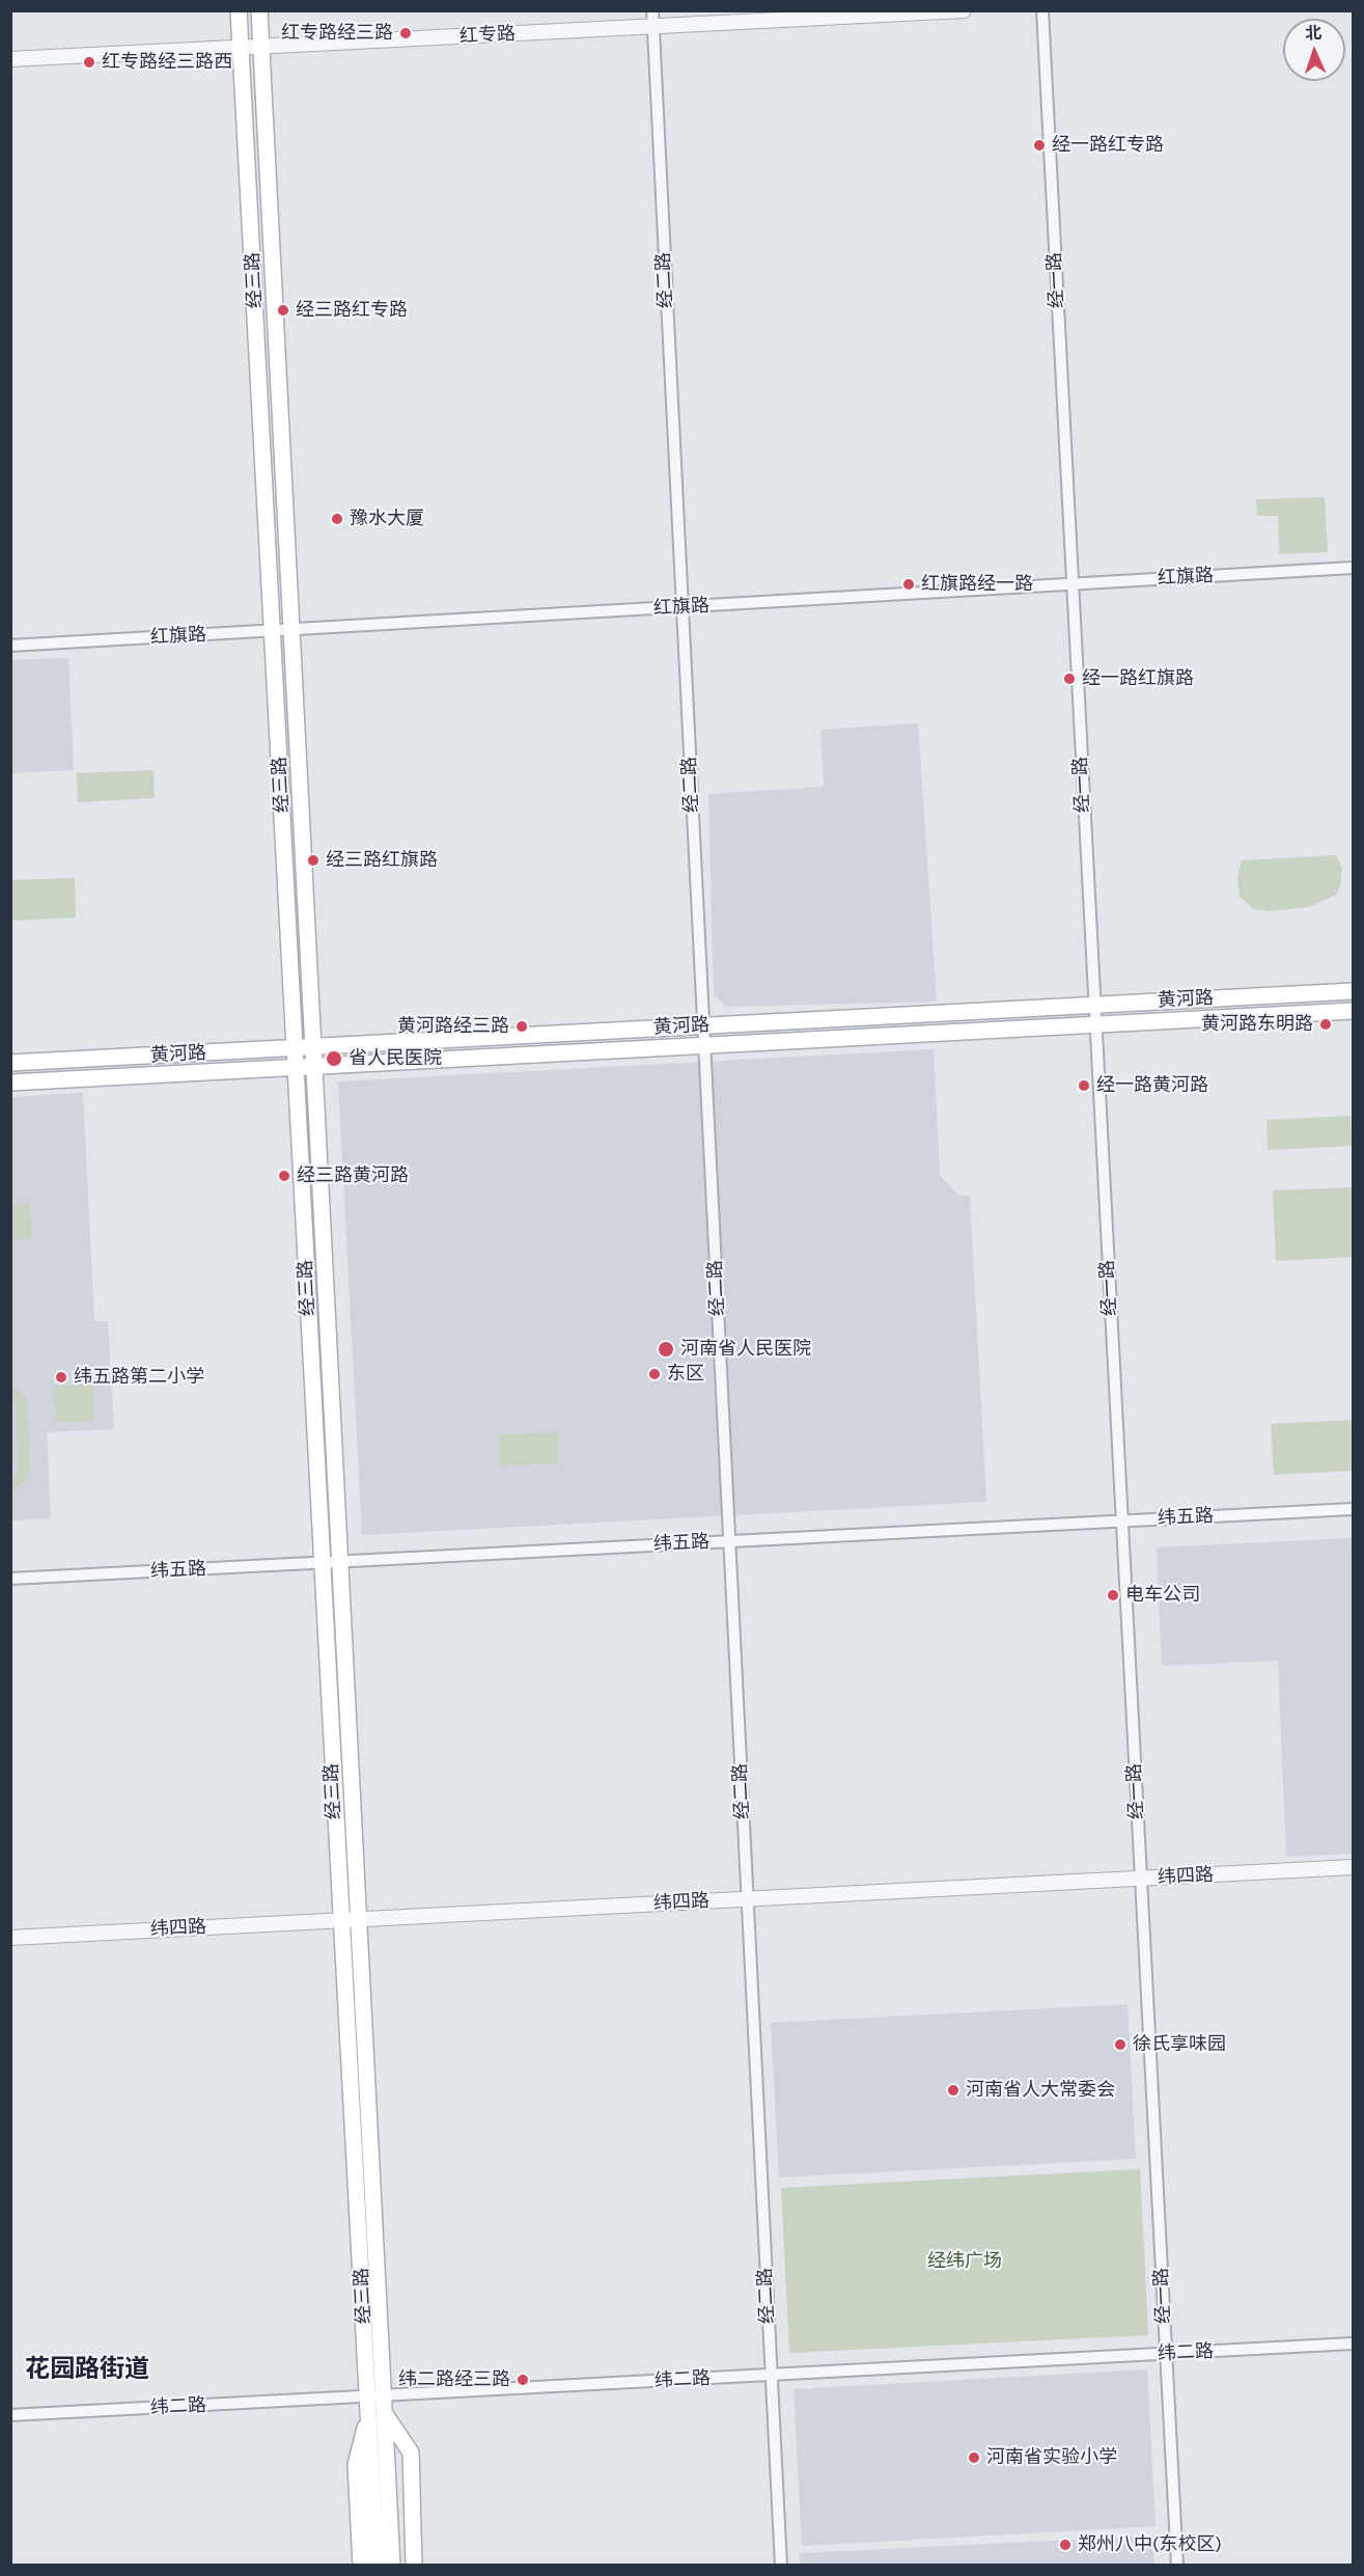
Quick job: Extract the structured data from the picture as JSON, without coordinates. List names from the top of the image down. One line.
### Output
{"streets":{"main road":["经三路","黄河路"],"street":["红专路","经二路","经一路","红旗路","纬五路","纬四路","纬二路"]},"crossings":[["红专路","经三路"],["红专路","经二路"],["经三路","红旗路"],["经三路","黄河路"],["经三路","纬五路"],["经三路","纬四路"],["经三路","纬二路"],["经二路","红旗路"],["经二路","黄河路"],["经二路","纬五路"],["经二路","纬四路"],["经二路","纬二路"],["经一路","红旗路"],["经一路","黄河路"],["经一路","纬五路"],["经一路","纬四路"],["经一路","纬二路"]],"districts":["花园路街道"],"parks":["经纬广场"],"places":["红专路经三路","红专路经三路西","经一路红专路","经三路红专路","豫水大厦","红旗路经一路","经一路红旗路","经三路红旗路","黄河路东明路","黄河路经三路","省人民医院","经一路黄河路","经三路黄河路","河南省人民医院","东区","纬五路第二小学","电车公司","徐氏享味园","河南省人大常委会","纬二路经三路","河南省实验小学","郑州八中(东校区)"],"north":"top"}
